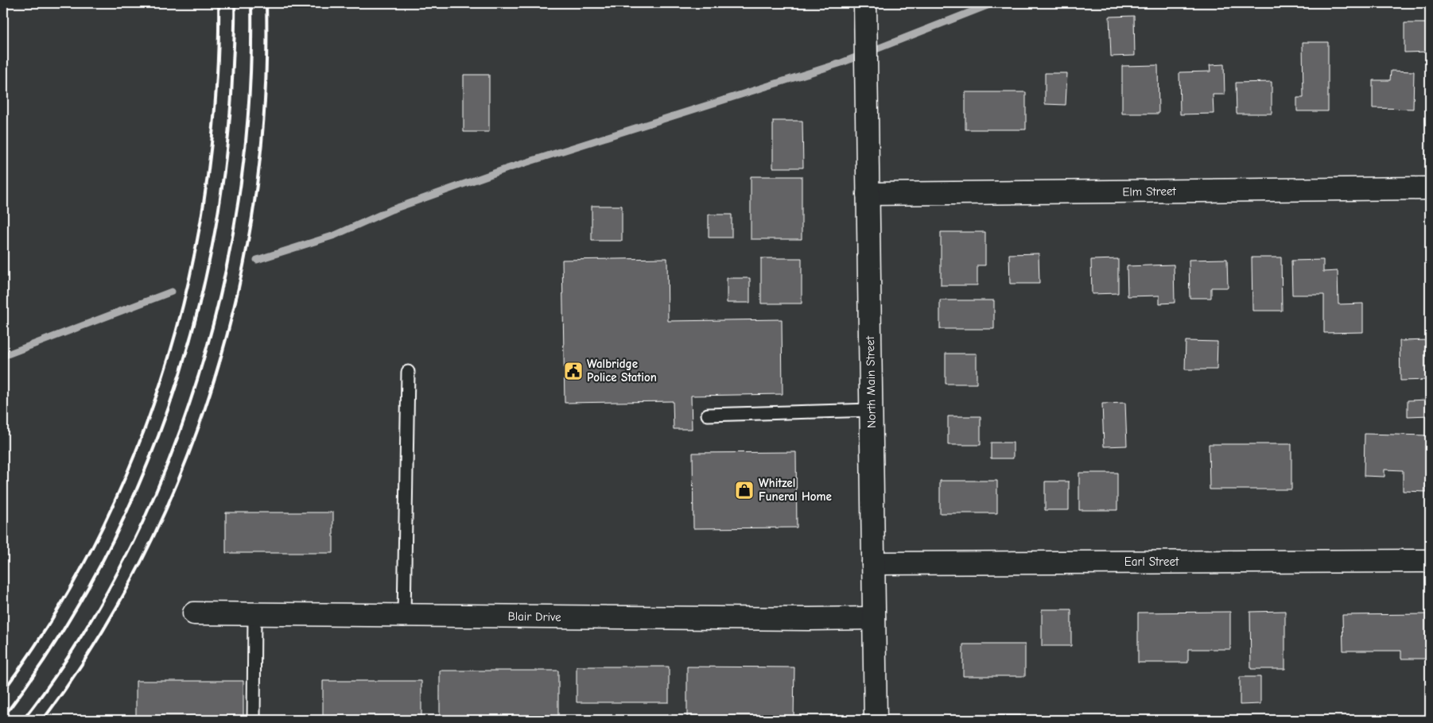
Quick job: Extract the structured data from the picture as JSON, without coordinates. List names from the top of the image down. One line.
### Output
{"streets":{"street":["Elm Street","North Main Street","Earl Street","Blair Drive"]},"crossings":[["Elm Street","North Main Street"],["North Main Street","Earl Street"],["North Main Street","Blair Drive"]],"places":{"public building":["Walbridge Police Station"],"shop":["Whitzel Funeral Home"]}}
